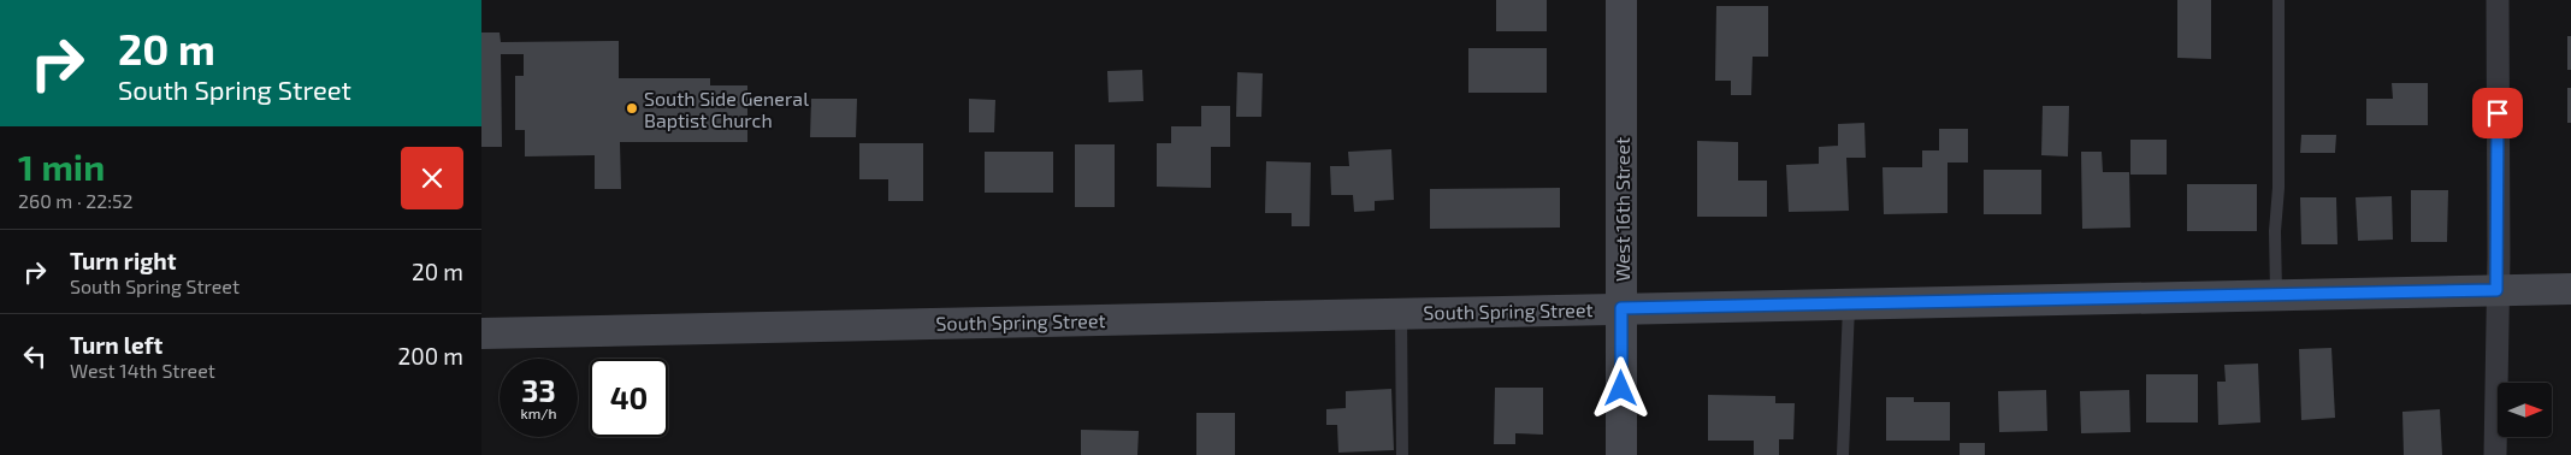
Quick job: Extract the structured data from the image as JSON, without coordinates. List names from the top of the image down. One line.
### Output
{"streets":{"street":["West 16th Street","South Spring Street"]},"crossings":[["West 16th Street","South Spring Street"]],"places":["South Side General Baptist Church"],"north":"right","page":{"turn":["20 m","South Spring Street"],"heading":["1 min","260 m · 22:52"],"list":[{"name":"Turn right","note":"South Spring Street","value":"20 m"},{"name":"Turn left","note":"West 14th Street","value":"200 m"}],"speed":"33 km/h","limit":"40"}}
